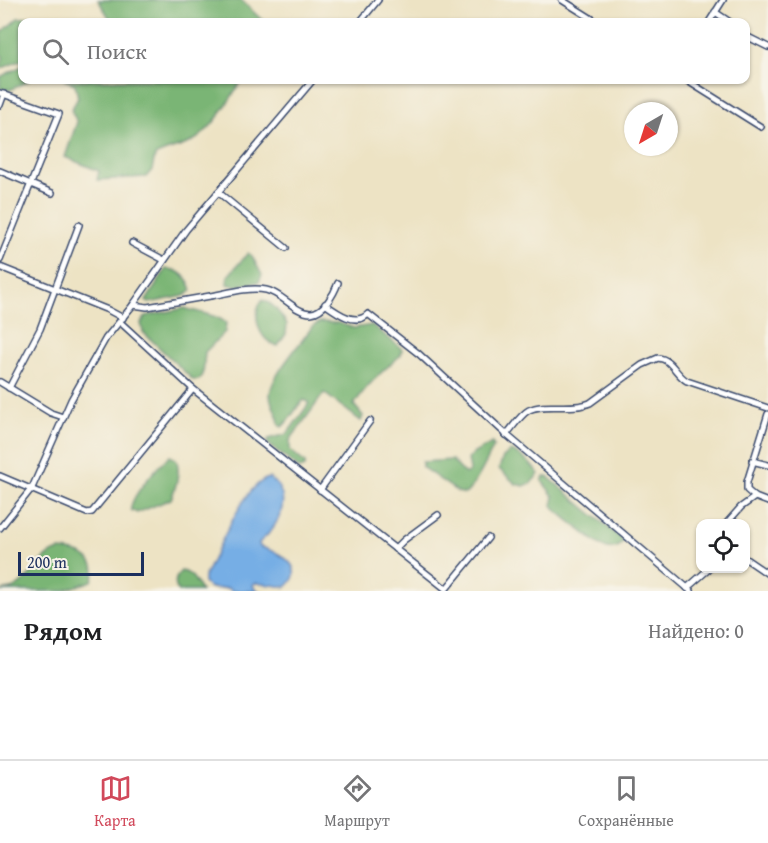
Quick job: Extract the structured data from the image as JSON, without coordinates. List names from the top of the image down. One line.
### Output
{"scale_bar":"200 m","north":"bottom left","page":{"search":"Поиск","scale":"200 m","heading":["Рядом","Найдено: 0"],"nav":["Карта","Маршрут","Сохранённые"]}}
